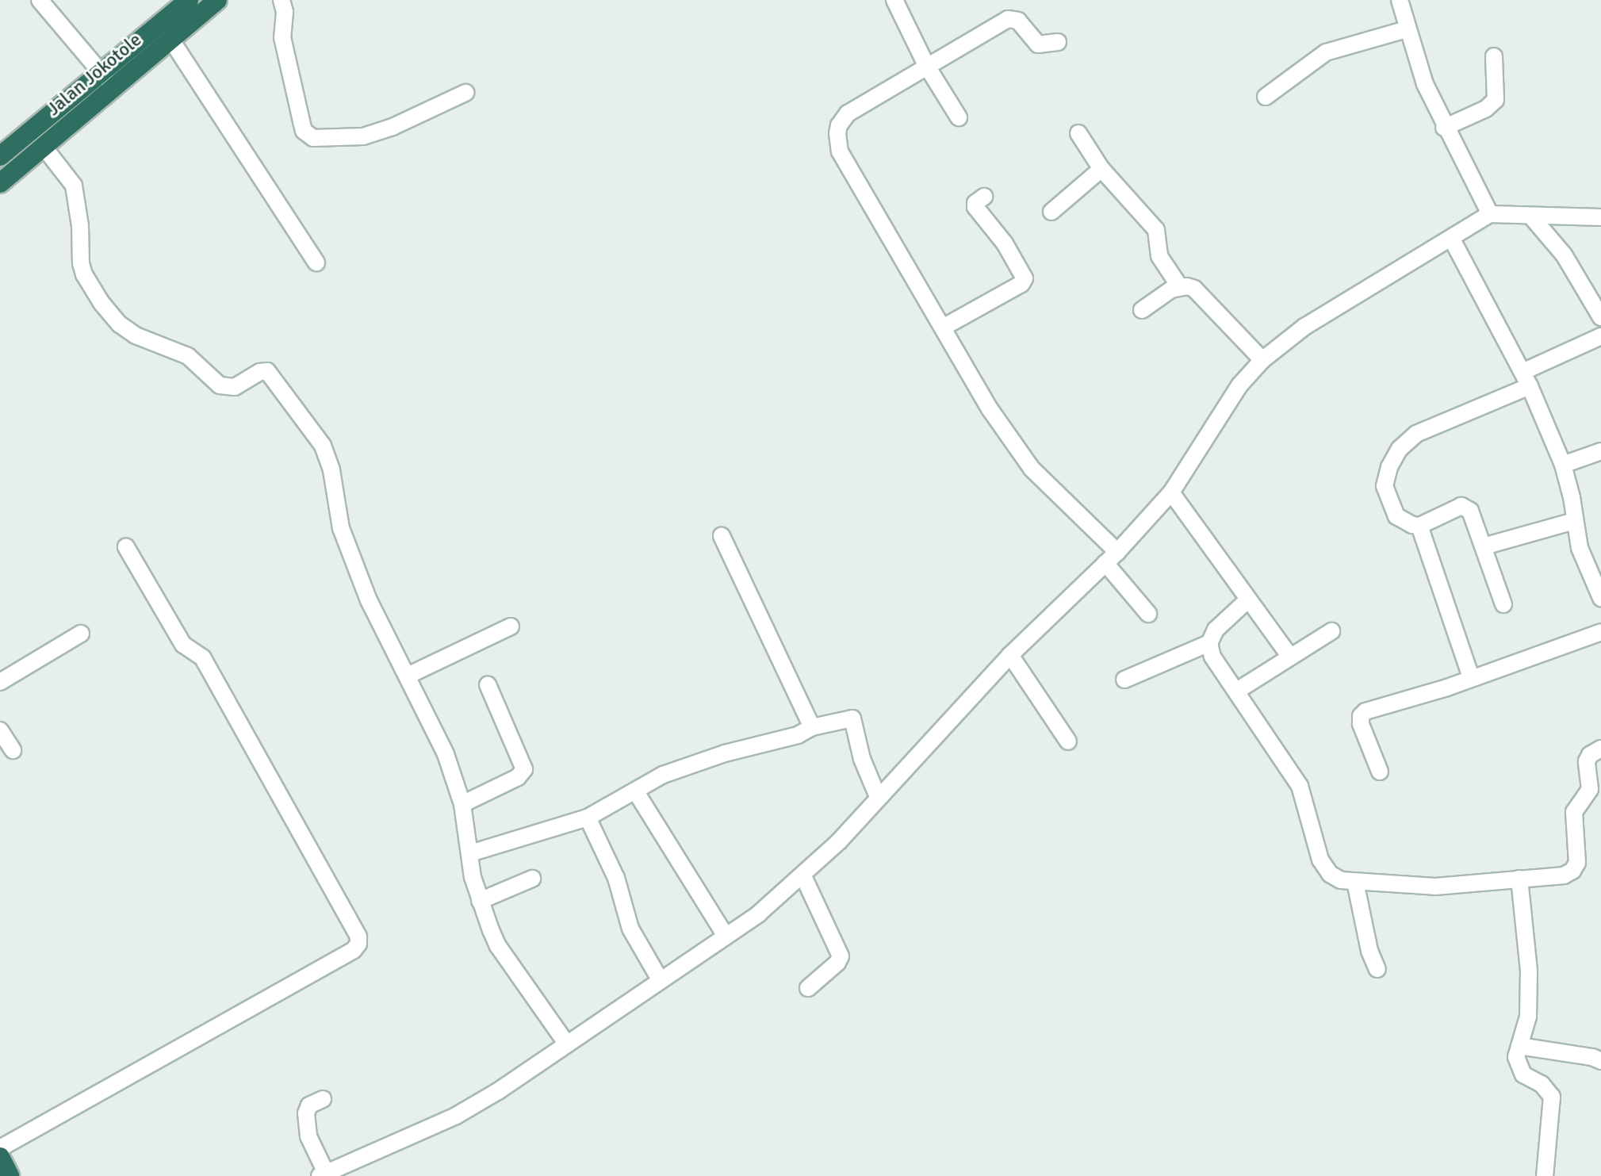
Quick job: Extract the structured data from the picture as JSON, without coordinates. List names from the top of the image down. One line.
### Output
{"streets":{"highway":["Jalan Jokotole"]}}
